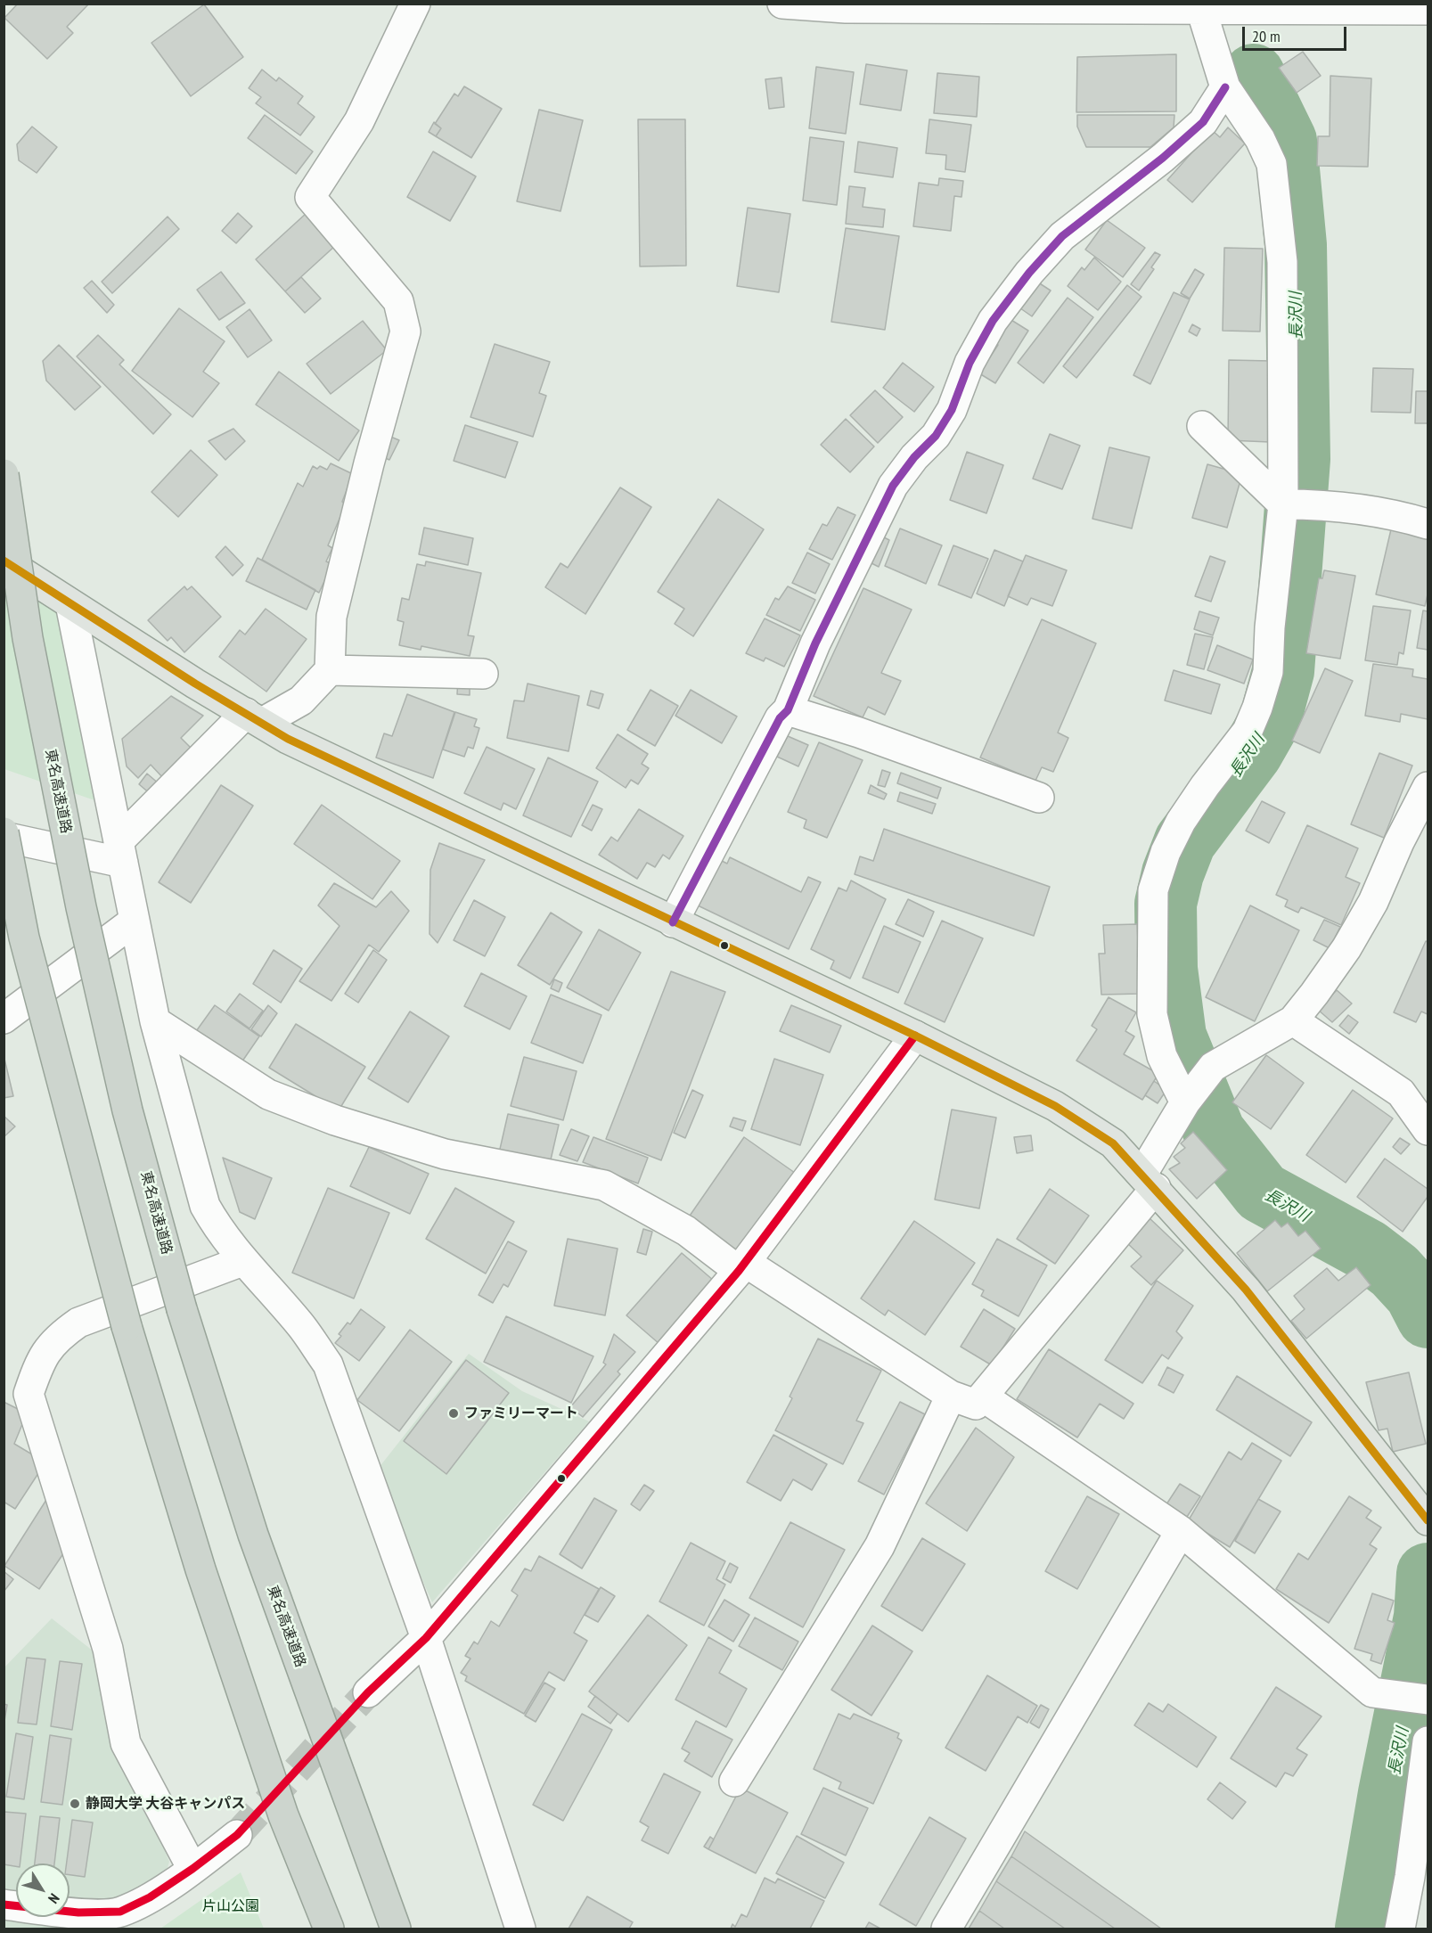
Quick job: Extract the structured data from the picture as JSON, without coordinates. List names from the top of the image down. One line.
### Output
{"streets":{"highway":["東名高速道路"]},"water":["長沢川"],"parks":["片山公園"],"places":["ファミリーマート","静岡大学 大谷キャンパス"],"scale_bar":"20 m","north":"bottom right"}
